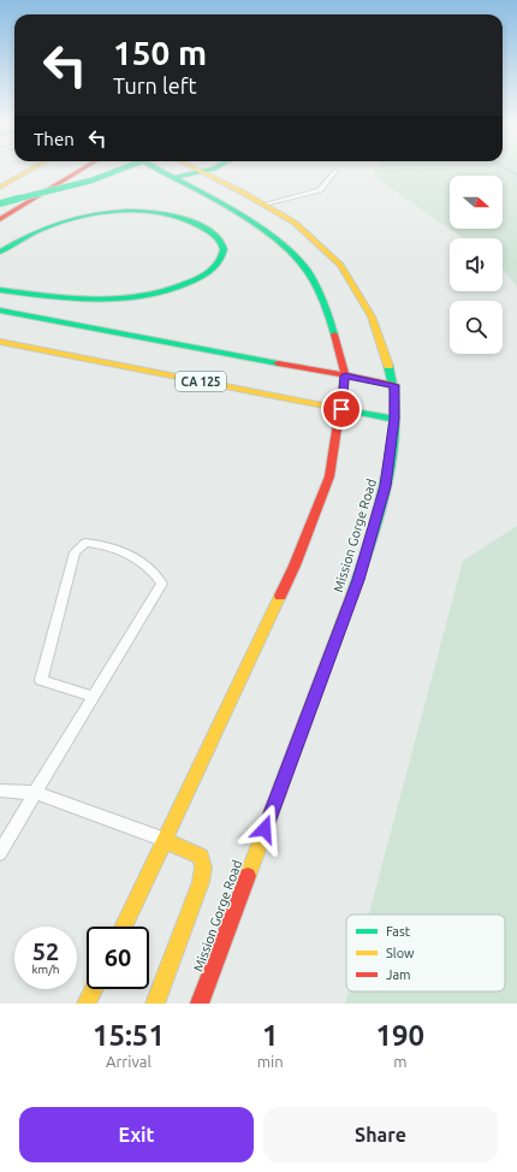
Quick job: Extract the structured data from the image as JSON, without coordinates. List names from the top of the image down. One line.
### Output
{"streets":{"main road":["CA 125","Mission Gorge Road"]},"crossings":[["CA 125","Mission Gorge Road"]],"legend":["Fast","Slow","Jam"],"north":"right","page":{"turn":["150 m","Turn left"],"then":"Then","speed":"52 km/h","limit":"60","eta":["15:51","Arrival","1","min","190","m"],"buttons":["Exit","Share"]}}
